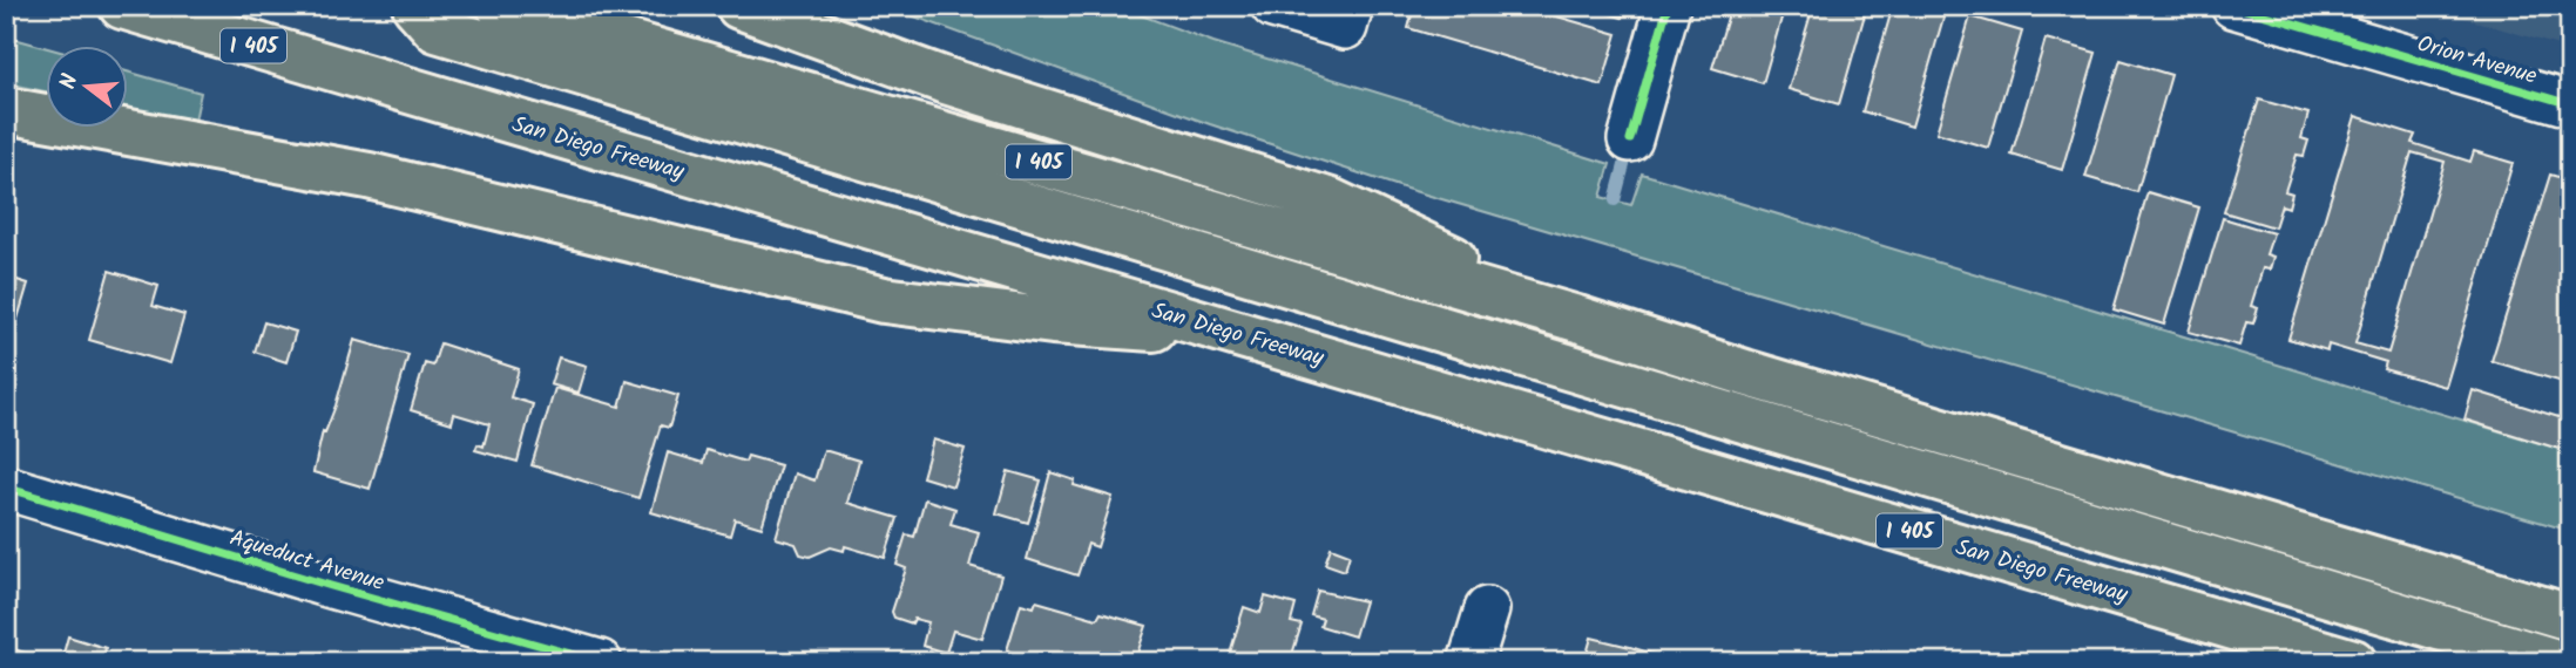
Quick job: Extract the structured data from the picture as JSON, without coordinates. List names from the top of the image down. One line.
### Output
{"streets":{"highway":["I 405","San Diego Freeway"],"street":["Orion Avenue","Aqueduct Avenue"]},"north":"left"}
